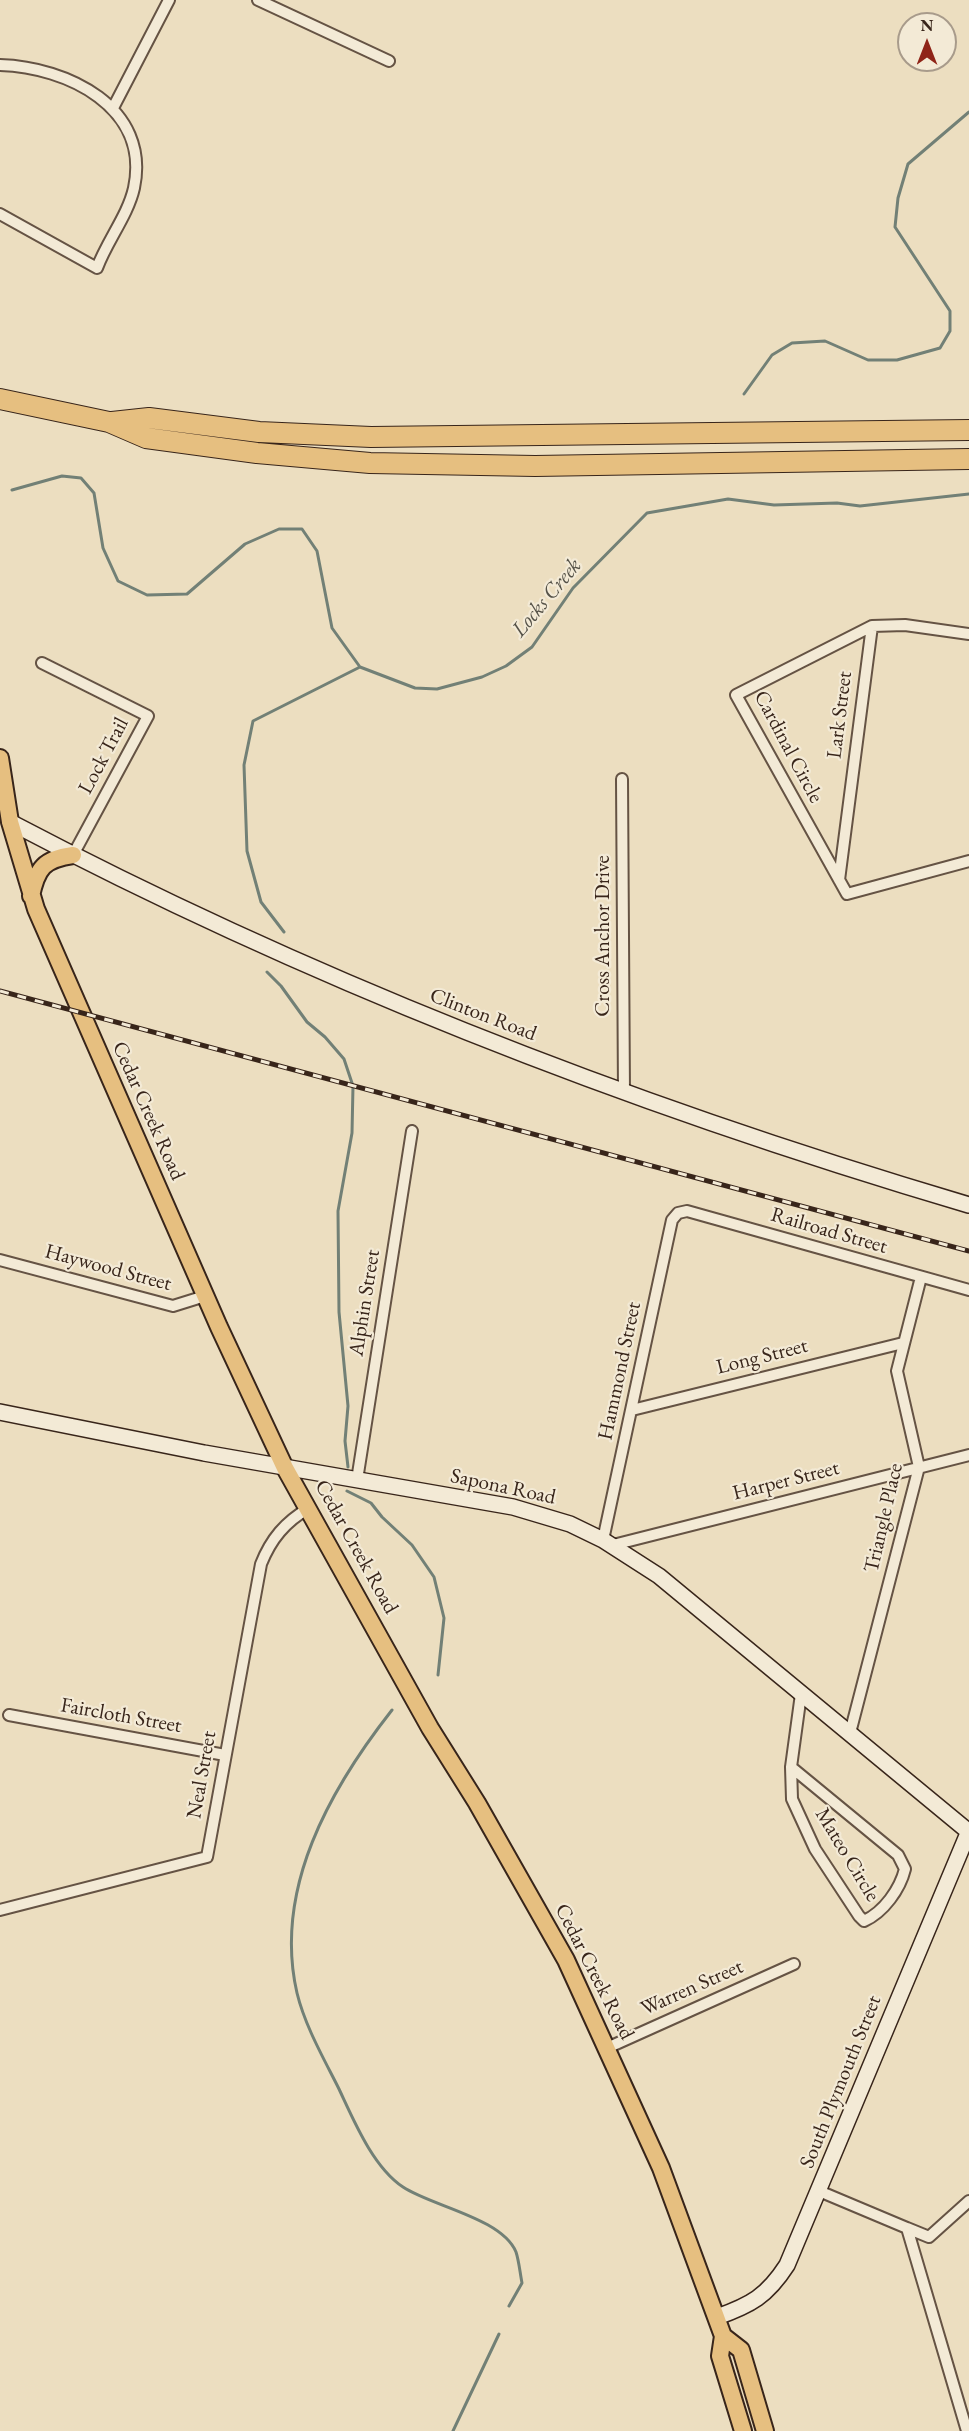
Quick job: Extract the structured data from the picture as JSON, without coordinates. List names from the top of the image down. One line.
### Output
{"streets":{"main road":["Cedar Creek Road"],"street":["Lark Street","Cardinal Circle","Lock Trail","Cross Anchor Drive","Clinton Road","Railroad Street","Haywood Street","Alphin Street","Long Street","Hammond Street","Harper Street","Sapona Road","Triangle Place","Faircloth Street","Neal Street","Mateo Circle","Warren Street","South Plymouth Street"]},"crossings":[["Lark Street","Cardinal Circle"],["Lock Trail","Clinton Road"],["Cross Anchor Drive","Clinton Road"],["Clinton Road","Cedar Creek Road"],["Cedar Creek Road","Haywood Street"],["Cedar Creek Road","Sapona Road"],["Cedar Creek Road","Neal Street"],["Cedar Creek Road","Warren Street"],["Cedar Creek Road","South Plymouth Street"],["Railroad Street","Hammond Street"],["Railroad Street","Triangle Place"],["Alphin Street","Sapona Road"],["Long Street","Hammond Street"],["Long Street","Triangle Place"],["Hammond Street","Harper Street"],["Hammond Street","Sapona Road"],["Harper Street","Sapona Road"],["Harper Street","Triangle Place"],["Sapona Road","Triangle Place"],["Sapona Road","Mateo Circle"],["Sapona Road","South Plymouth Street"],["Faircloth Street","Neal Street"]],"water":["Locks Creek"],"north":"top"}
